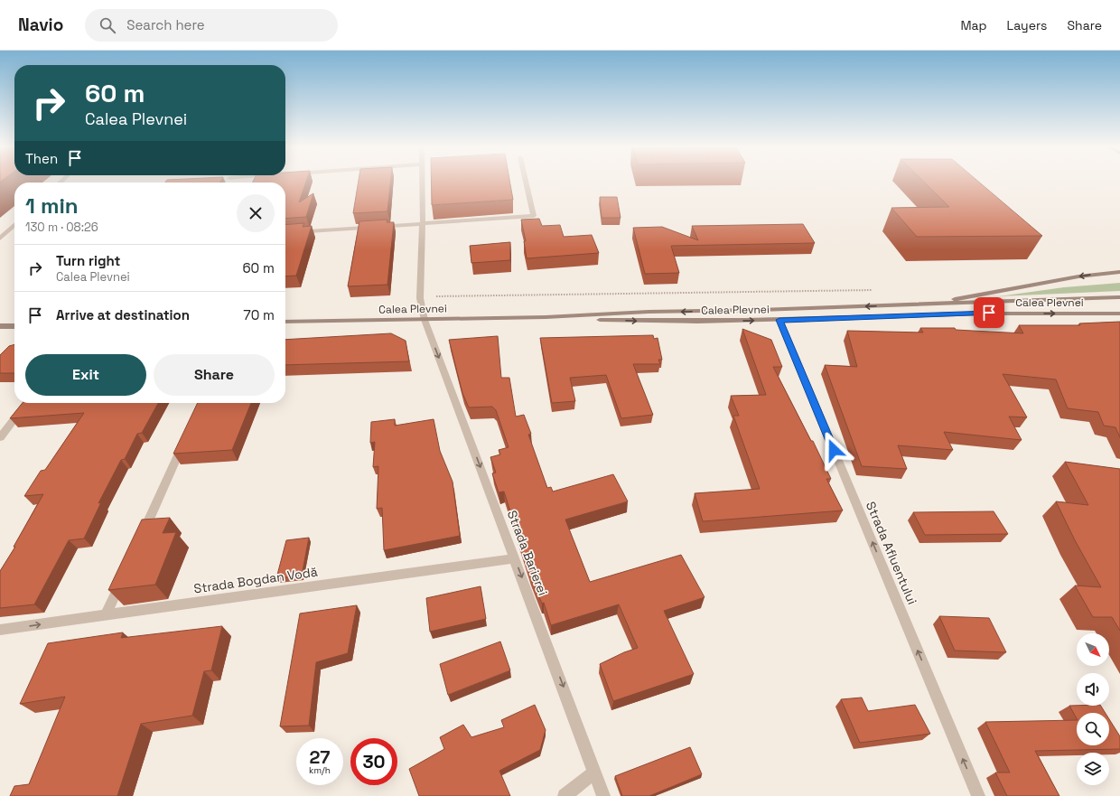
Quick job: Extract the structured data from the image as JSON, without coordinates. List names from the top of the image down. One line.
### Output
{"streets":{"main road":["Calea Plevnei"],"street":["Strada Barierei","Strada Afluentului","Strada Bogdan Vodă"]},"crossings":[["Calea Plevnei","Strada Barierei"],["Calea Plevnei","Strada Afluentului"],["Strada Barierei","Strada Bogdan Vodă"]],"one_way":["Strada Barierei","Strada Afluentului"],"north":"bottom right","page":{"header":"Navio","search":"Search here","nav":["Map","Layers","Share"],"turn":["60 m","Calea Plevnei"],"then":"Then","heading":["1 min","130 m · 08:26"],"list":[{"name":"Turn right","note":"Calea Plevnei","value":"60 m"},{"name":"Arrive at destination","value":"70 m"}],"buttons":["Exit","Share"],"speed":"27 km/h","limit":"30"}}
